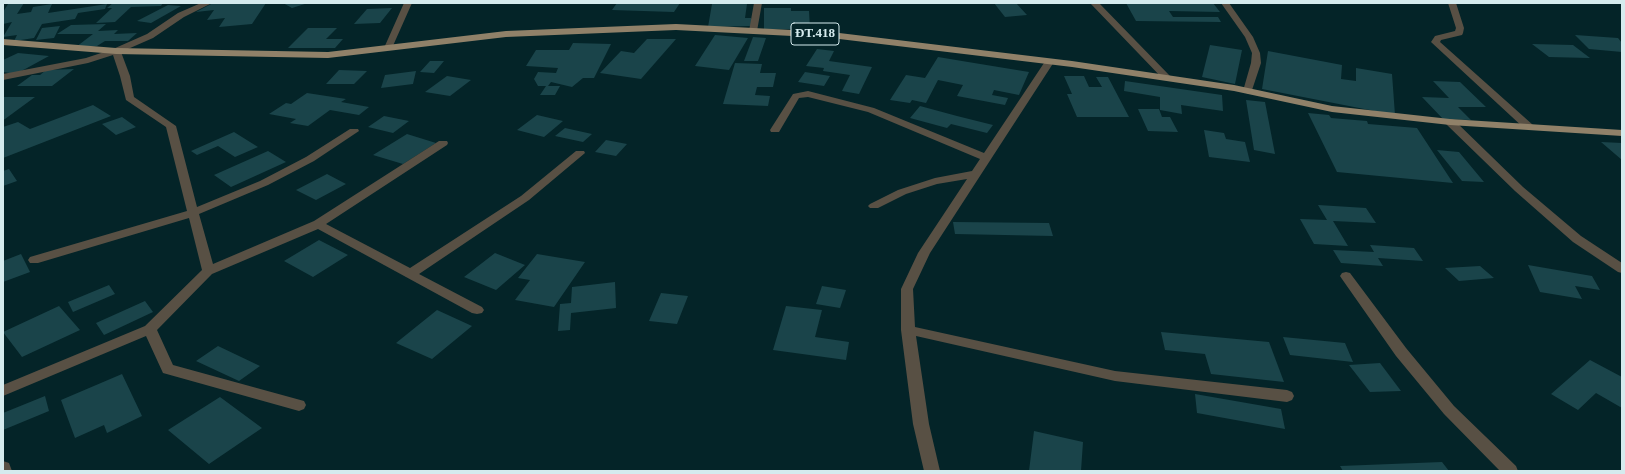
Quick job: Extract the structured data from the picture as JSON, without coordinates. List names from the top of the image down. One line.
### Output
{"streets":{"main road":["ĐT.418"]}}
